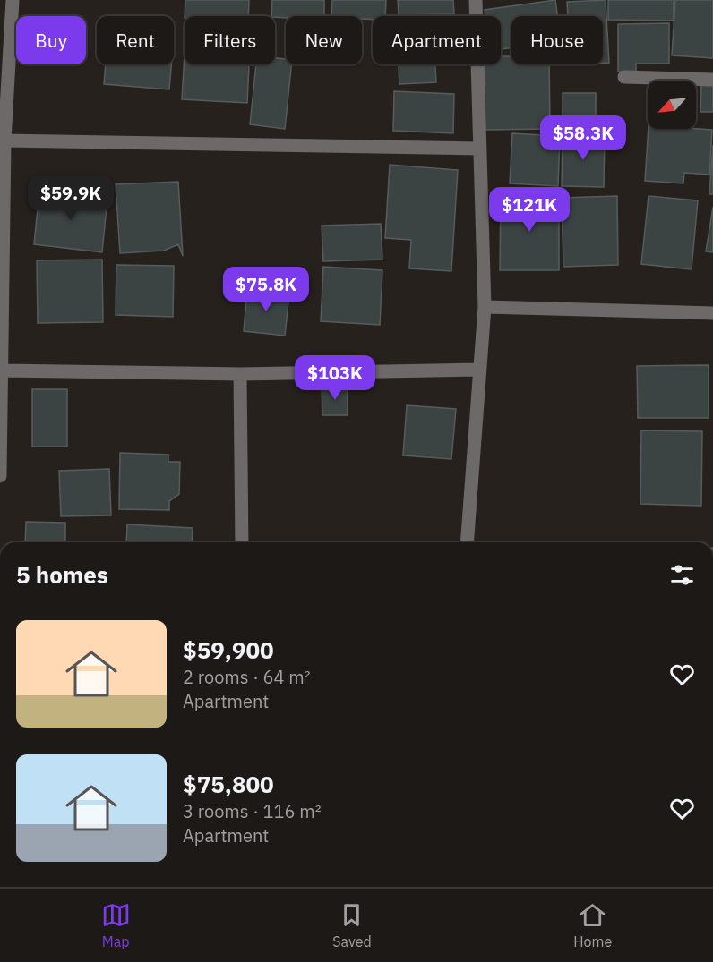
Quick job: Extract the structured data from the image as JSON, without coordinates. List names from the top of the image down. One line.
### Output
{"north":"bottom left","page":{"chip":["Buy","Rent","Filters","New","Apartment","House"],"price":["$58.3K","$59.9K","$121K","$75.8K","$103K"],"heading":"5 homes","list":[{"name":"$59,900","note":"2 rooms · 64 m² · Apartment"},{"name":"$75,800","note":"3 rooms · 116 m² · Apartment"}],"tabs":["Map","Saved","Home"]}}
